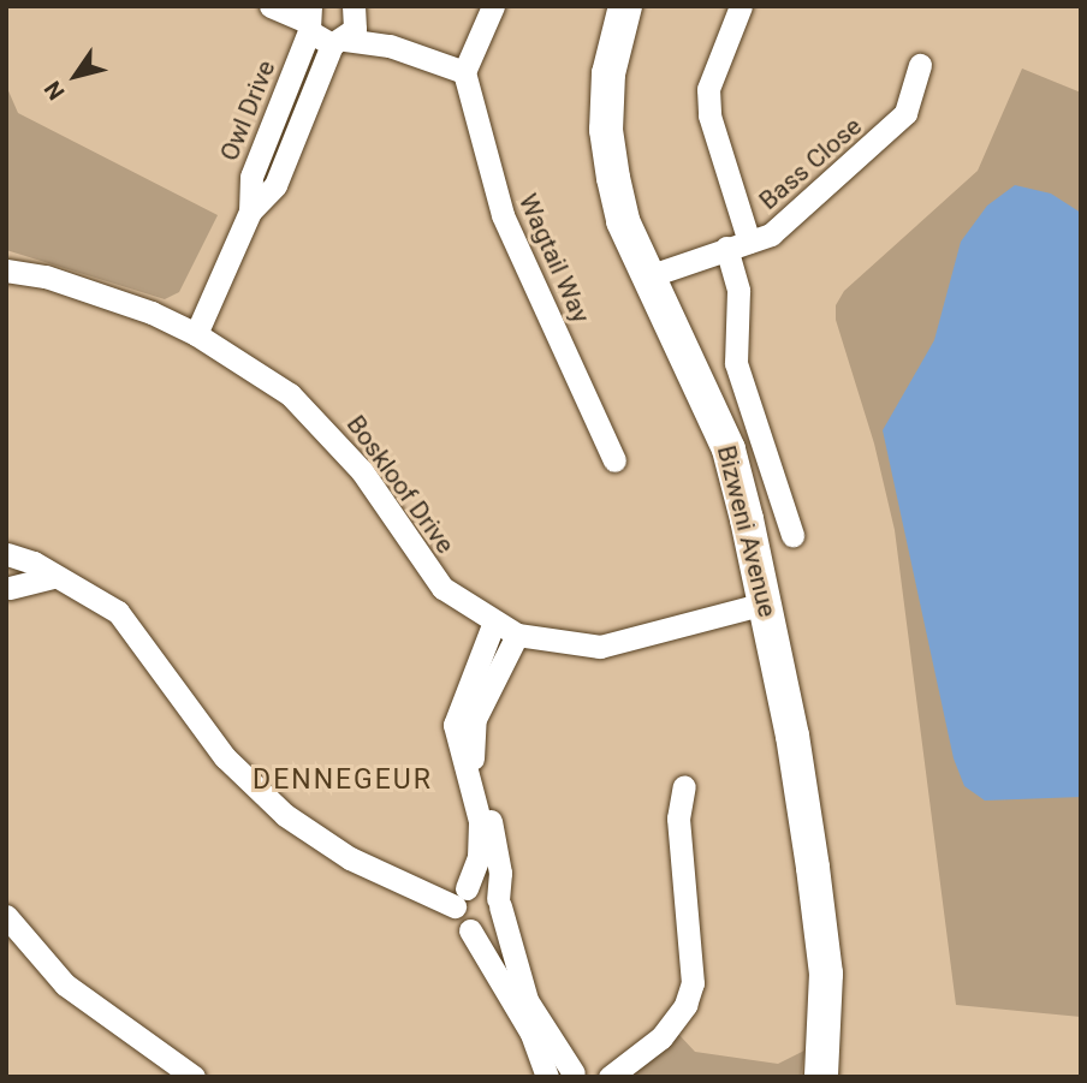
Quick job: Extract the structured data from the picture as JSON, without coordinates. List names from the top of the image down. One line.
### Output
{"streets":{"street":["Owl Drive","Bass Close","Wagtail Way","Boskloof Drive","Bizweni Avenue"]},"crossings":[["Owl Drive","Boskloof Drive"],["Bass Close","Bizweni Avenue"],["Boskloof Drive","Bizweni Avenue"]],"districts":["DENNEGEUR"],"north":"bottom left"}
